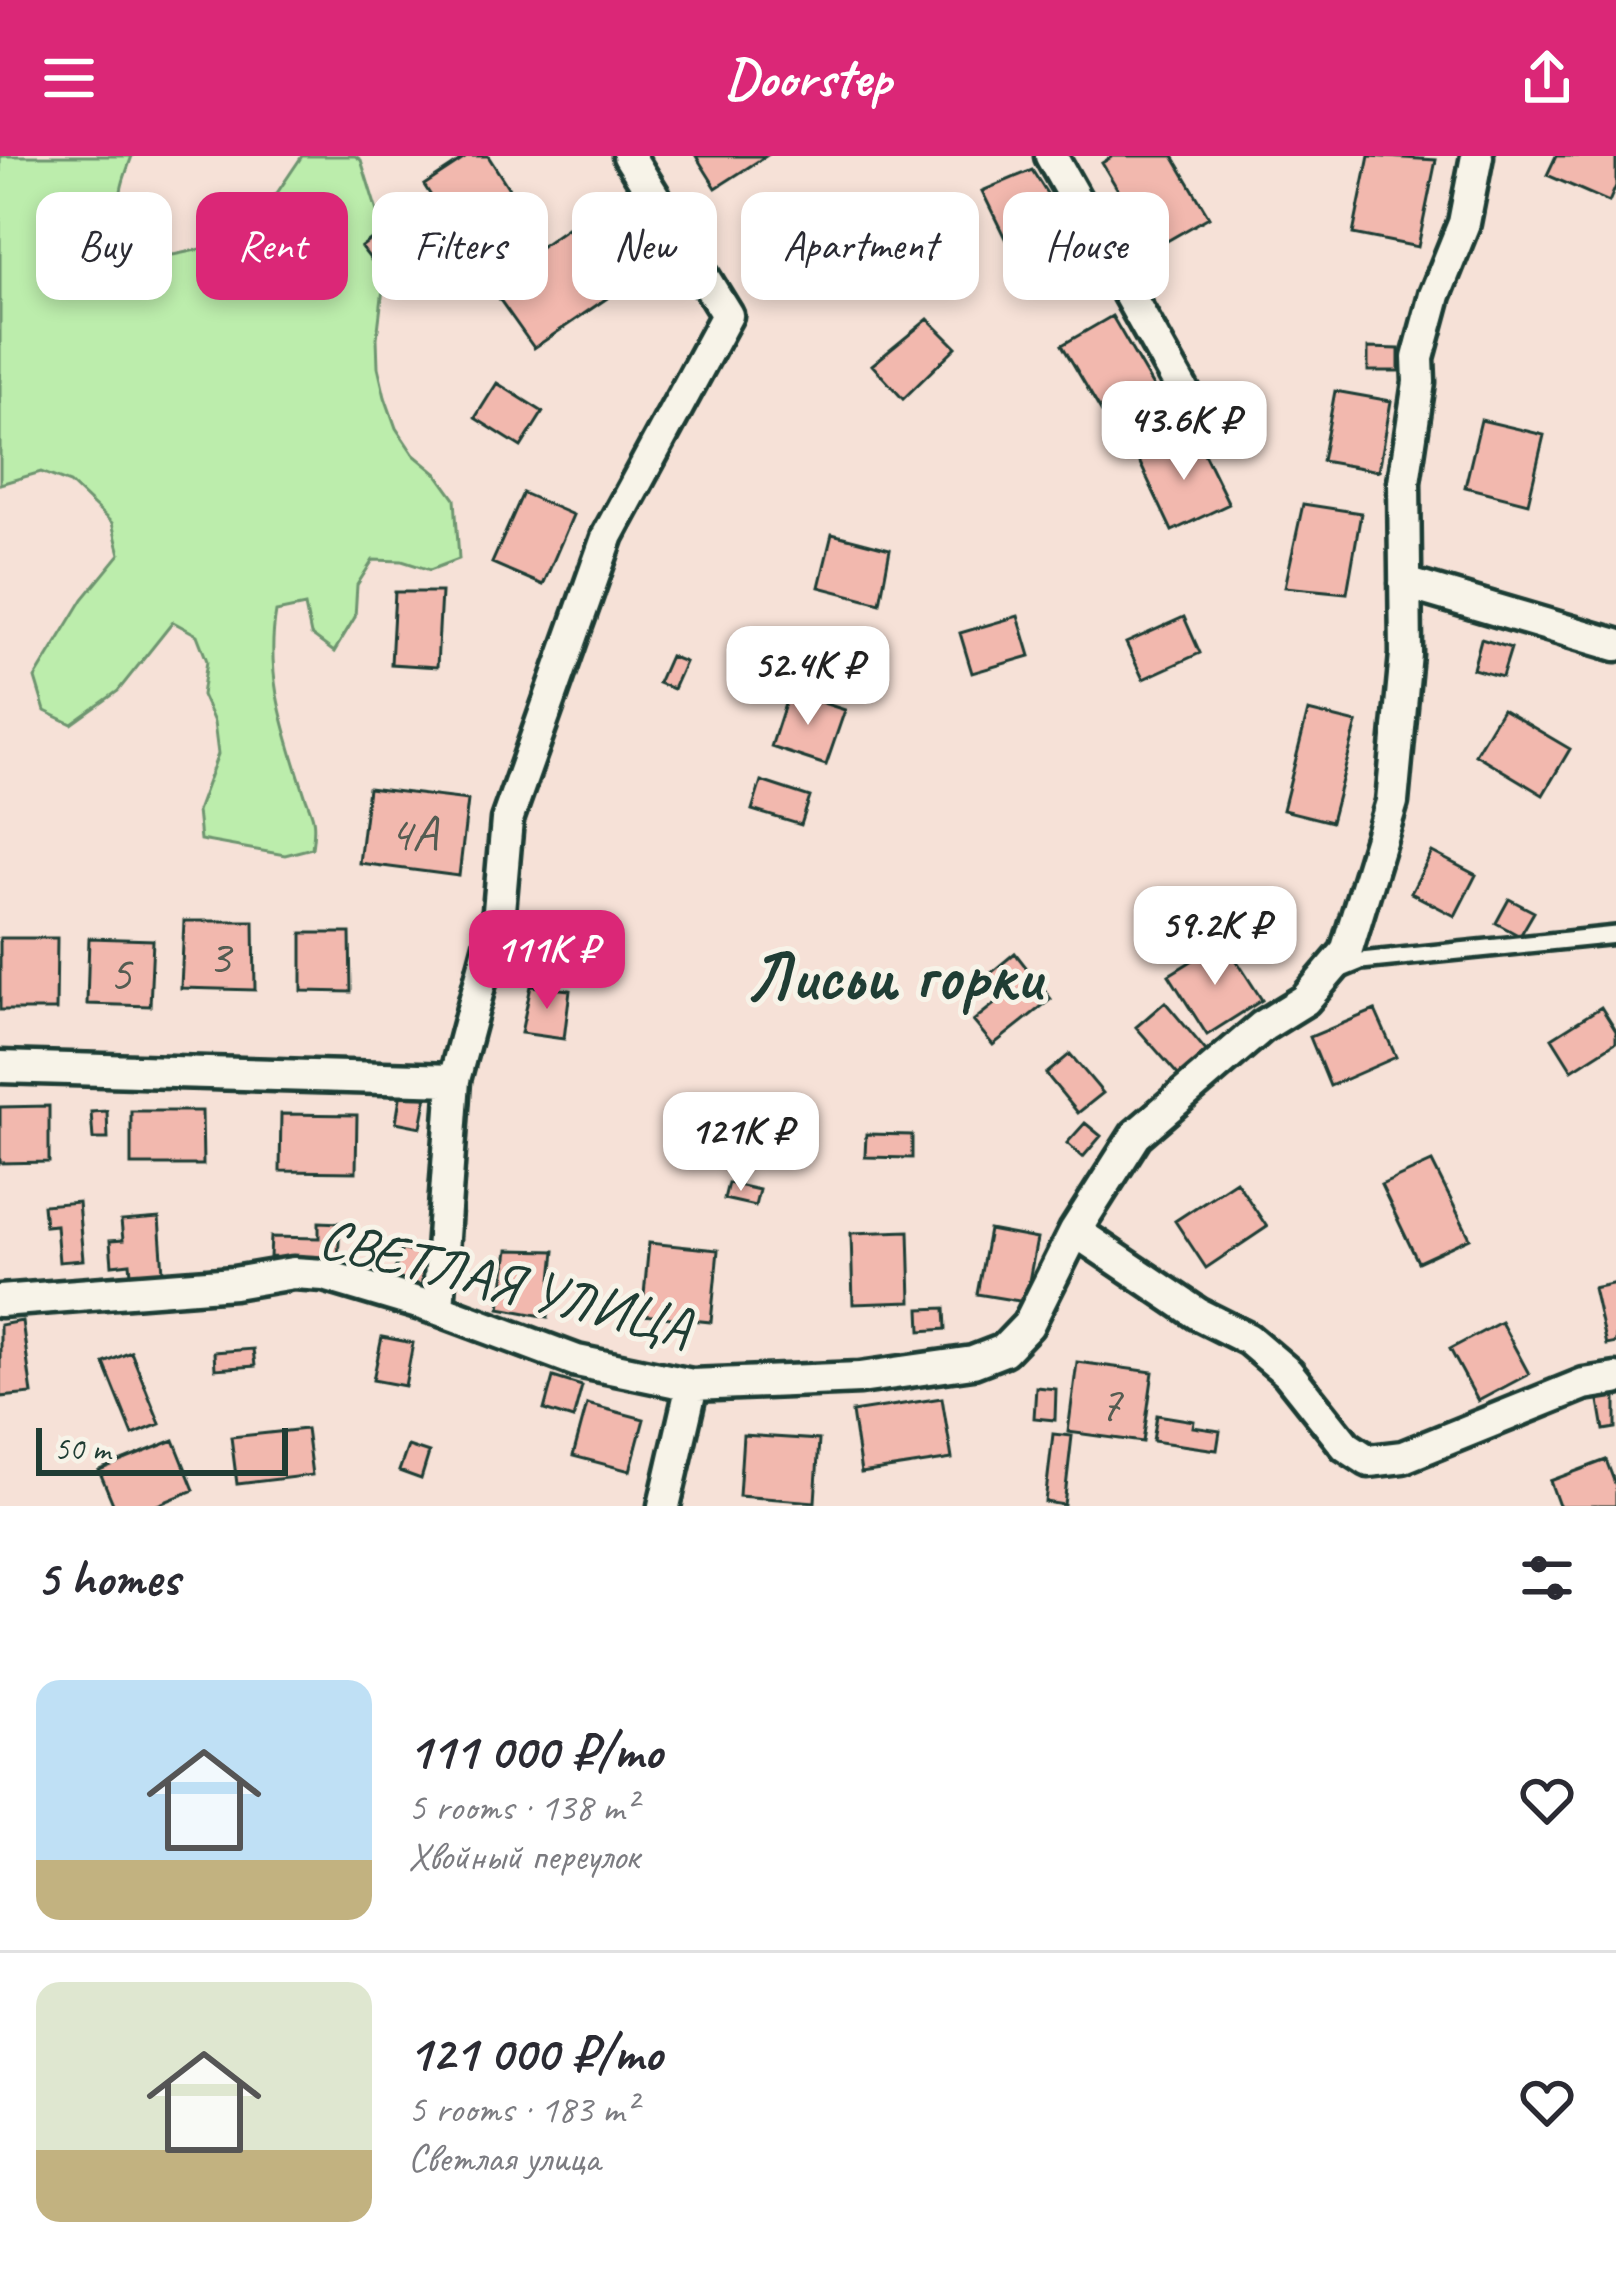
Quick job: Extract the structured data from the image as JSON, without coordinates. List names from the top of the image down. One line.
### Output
{"streets":{"street":["СВЕТЛАЯ УЛИЦА"]},"districts":["Лисьи горки"],"house_numbers":["4А","3","5","7"],"scale_bar":"50 m","page":{"header":"Doorstep","chip":["Buy","Rent","Filters","New","Apartment","House"],"price":["43.6K ₽","52.4K ₽","59.2K ₽","111K ₽","121K ₽"],"scale":"50 m","heading":"5 homes","list":[{"name":"111 000 ₽/mo","note":"5 rooms · 138 m² · Хвойный переулок"},{"name":"121 000 ₽/mo","note":"5 rooms · 183 m² · Светлая улица"}]}}
